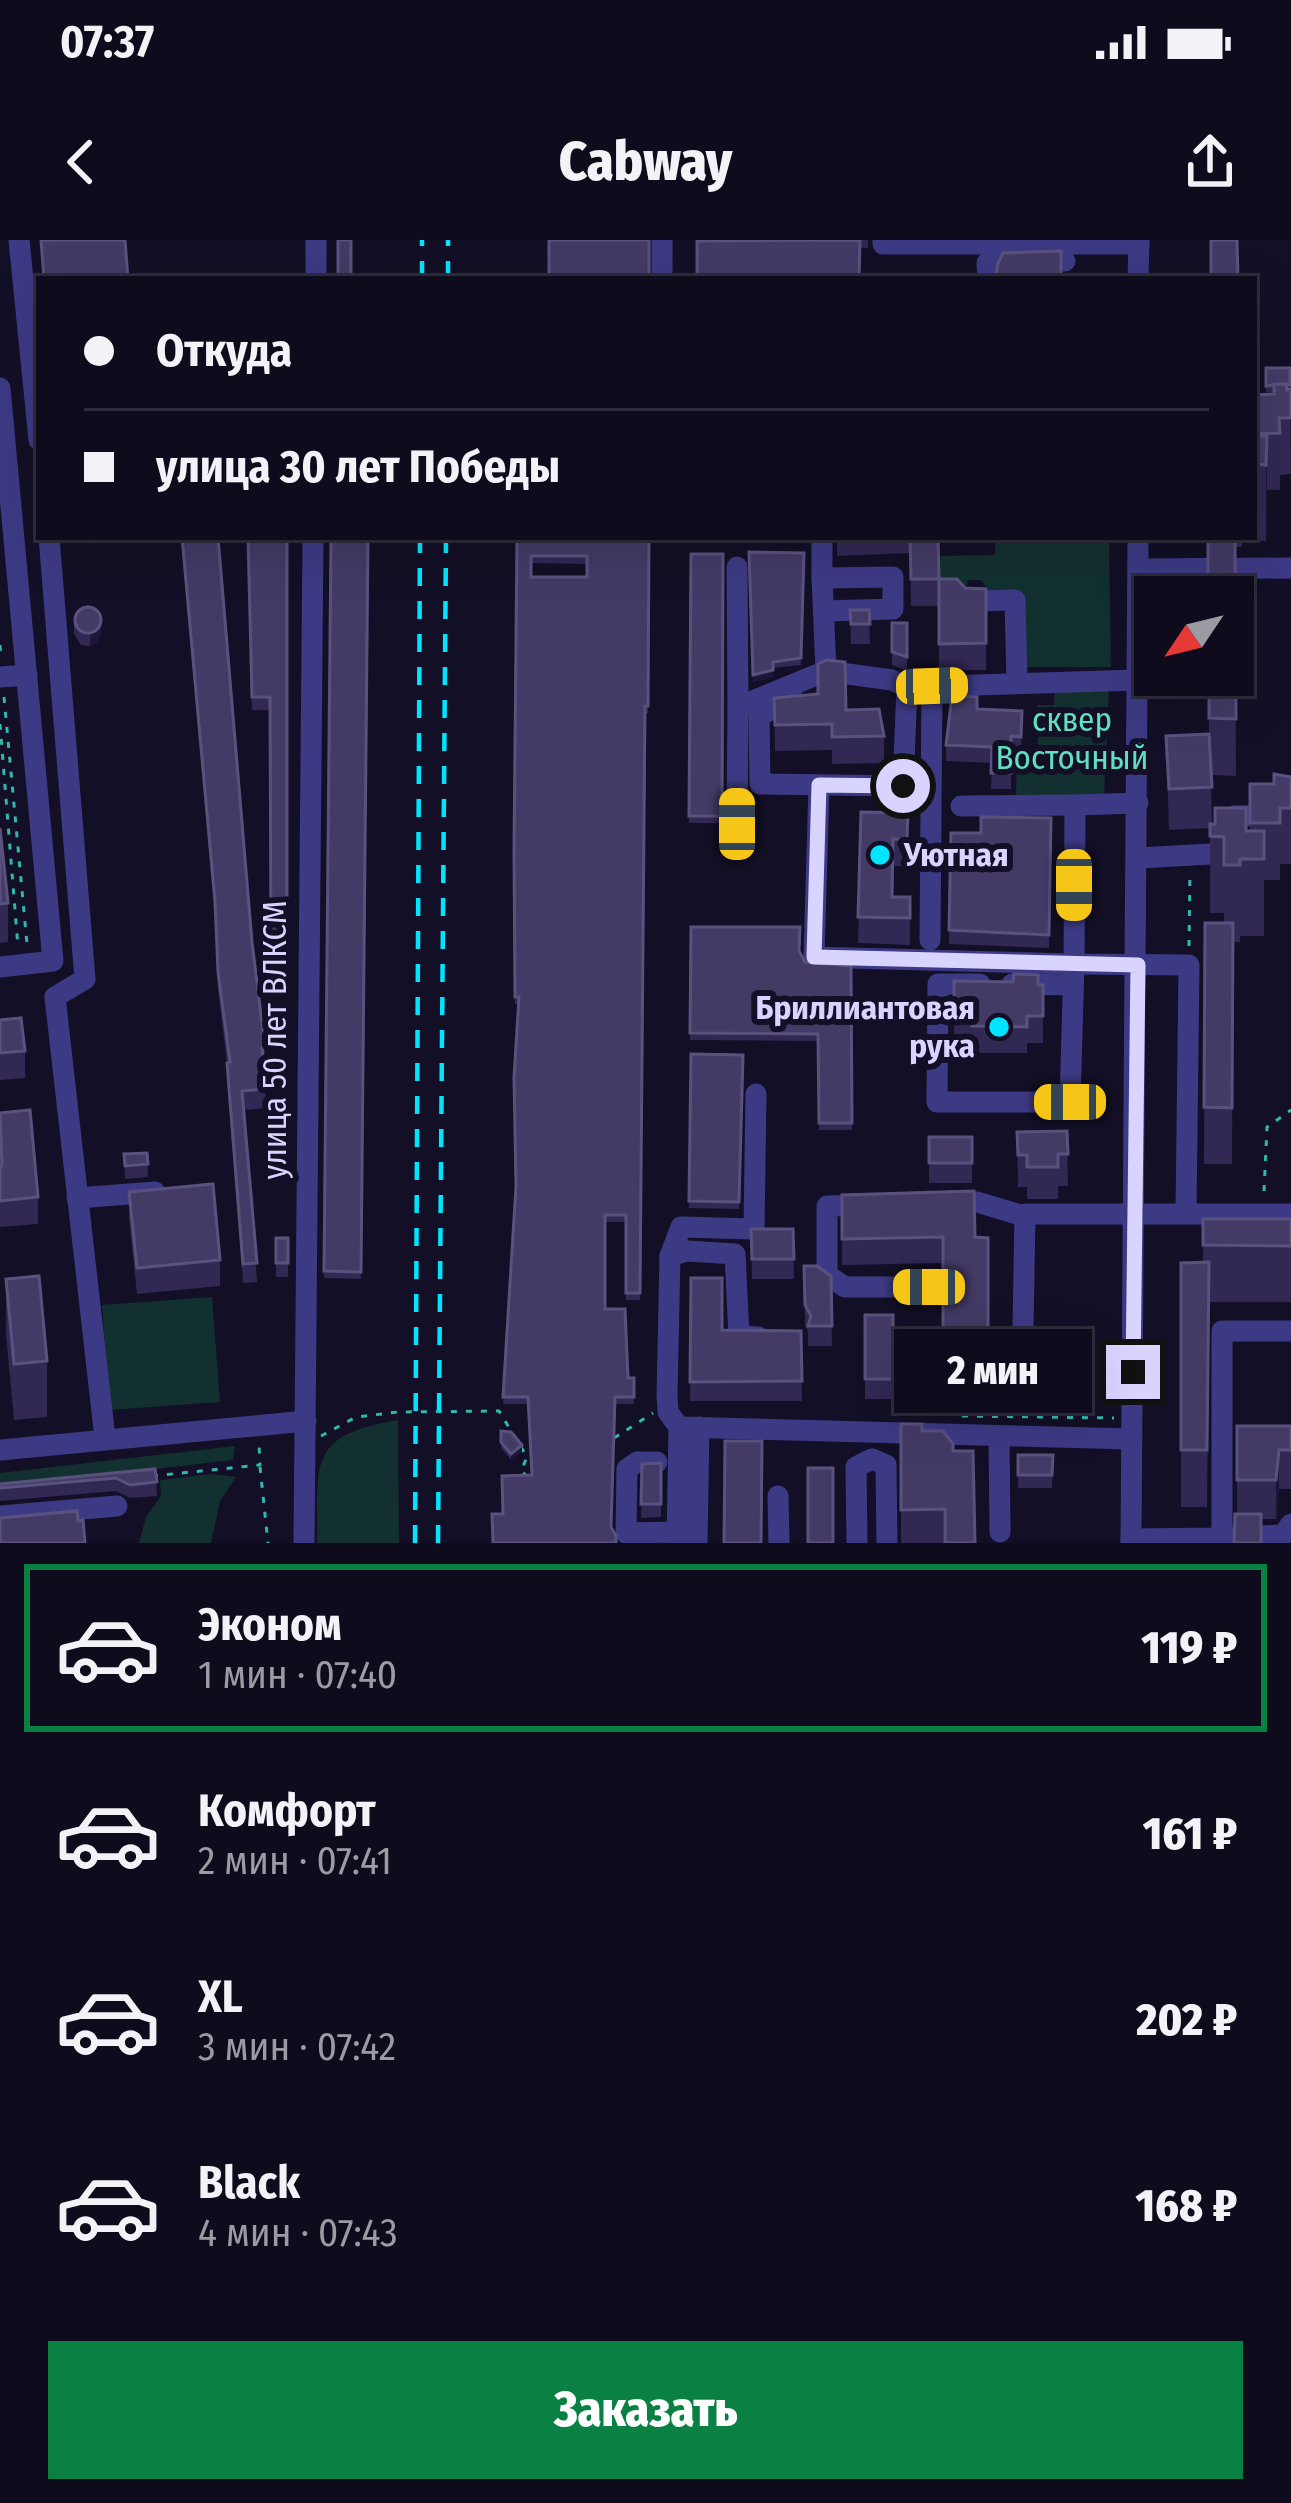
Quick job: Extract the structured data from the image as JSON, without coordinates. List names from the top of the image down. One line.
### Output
{"streets":{"street":["улица 50 лет ВЛКСМ"]},"parks":["сквер Восточный"],"places":["Уютная","Бриллиантовая рука"],"north":"bottom left","page":{"status":"07:37","header":"Cabway","banner":["Откуда","улица 30 лет Победы"],"bubble":"2 мин","list":[{"name":"Эконом","note":"1 мин · 07:40","value":"119 ₽"},{"name":"Комфорт","note":"2 мин · 07:41","value":"161 ₽"},{"name":"XL","note":"3 мин · 07:42","value":"202 ₽"},{"name":"Black","note":"4 мин · 07:43","value":"168 ₽"}],"buttons":"Заказать"}}
